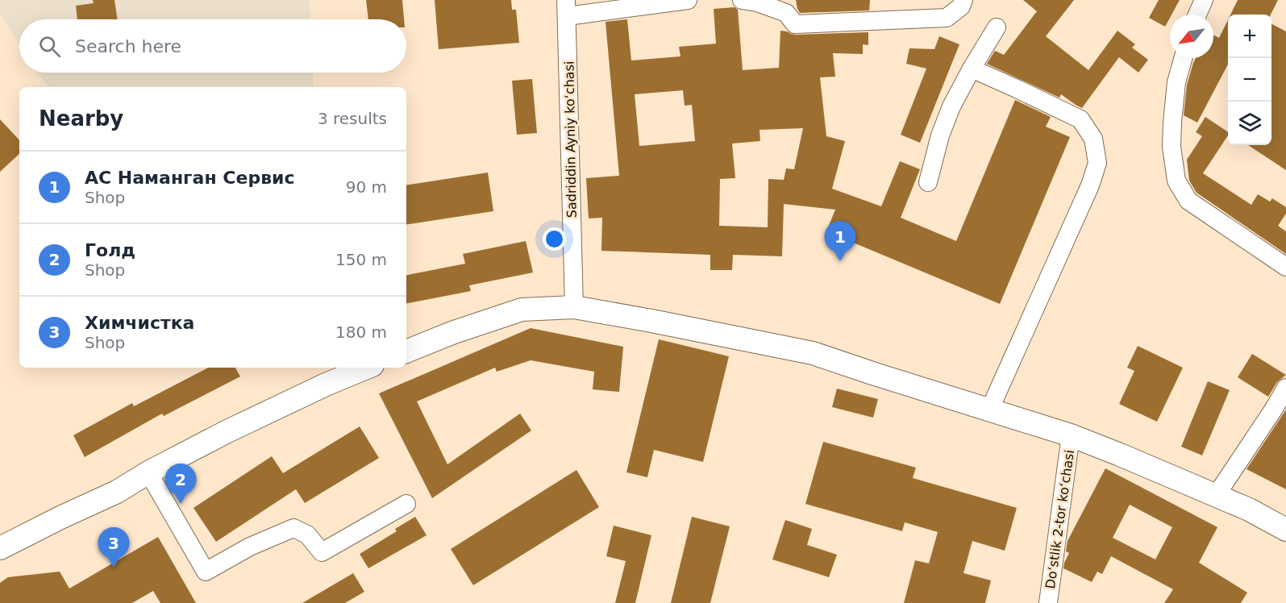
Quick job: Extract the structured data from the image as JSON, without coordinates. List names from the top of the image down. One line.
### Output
{"streets":{"street":["Sadriddin Ayniy koʻchasi","Doʻstlik 2-tor koʻchasi"]},"north":"bottom left","page":{"map_buttons":["+","−"],"search":"Search here","heading":["Nearby","3 results"],"list":[{"mark":"1","name":"АС Наманган Сервис","note":"Shop","value":"90 m"},{"mark":"2","name":"Голд","note":"Shop","value":"150 m"},{"mark":"3","name":"Химчистка","note":"Shop","value":"180 m"}],"pins":["1","2","3"]}}
